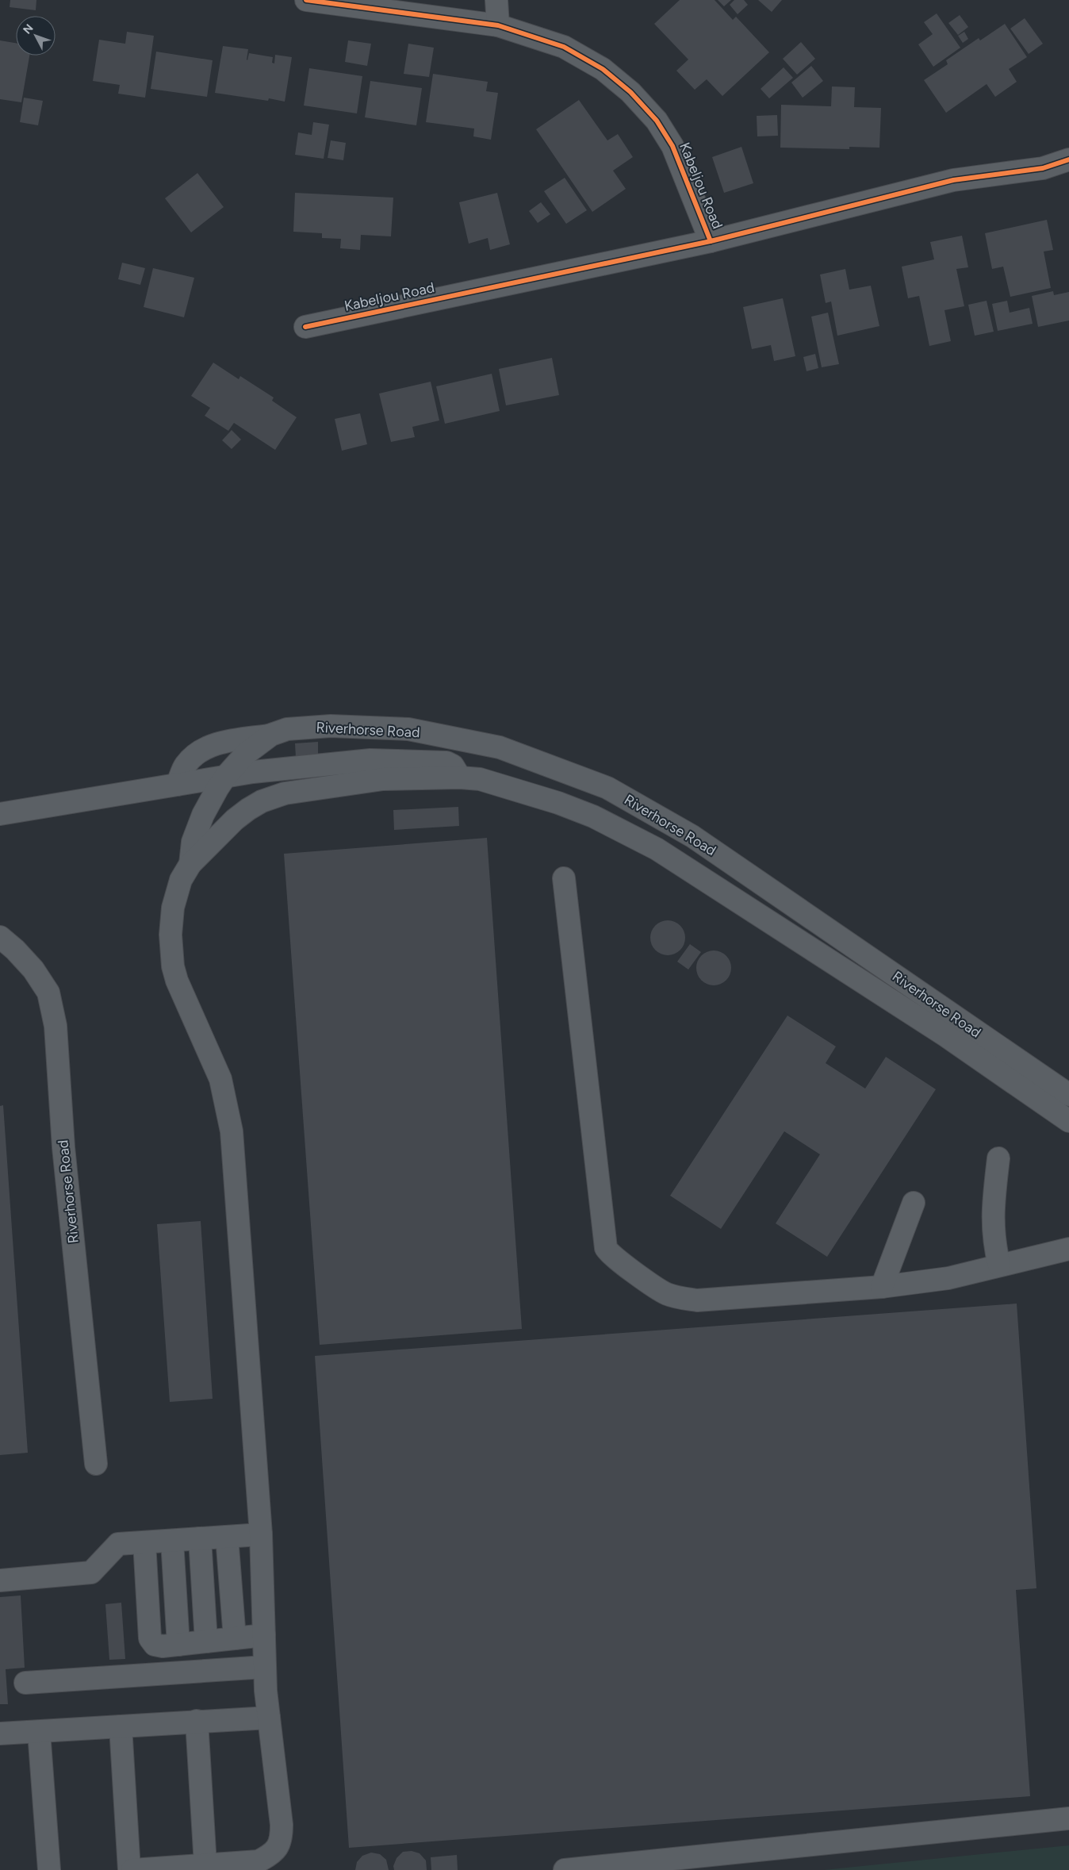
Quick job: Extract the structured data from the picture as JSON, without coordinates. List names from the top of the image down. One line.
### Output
{"streets":{"street":["Kabeljou Road","Riverhorse Road"]},"north":"top left"}
